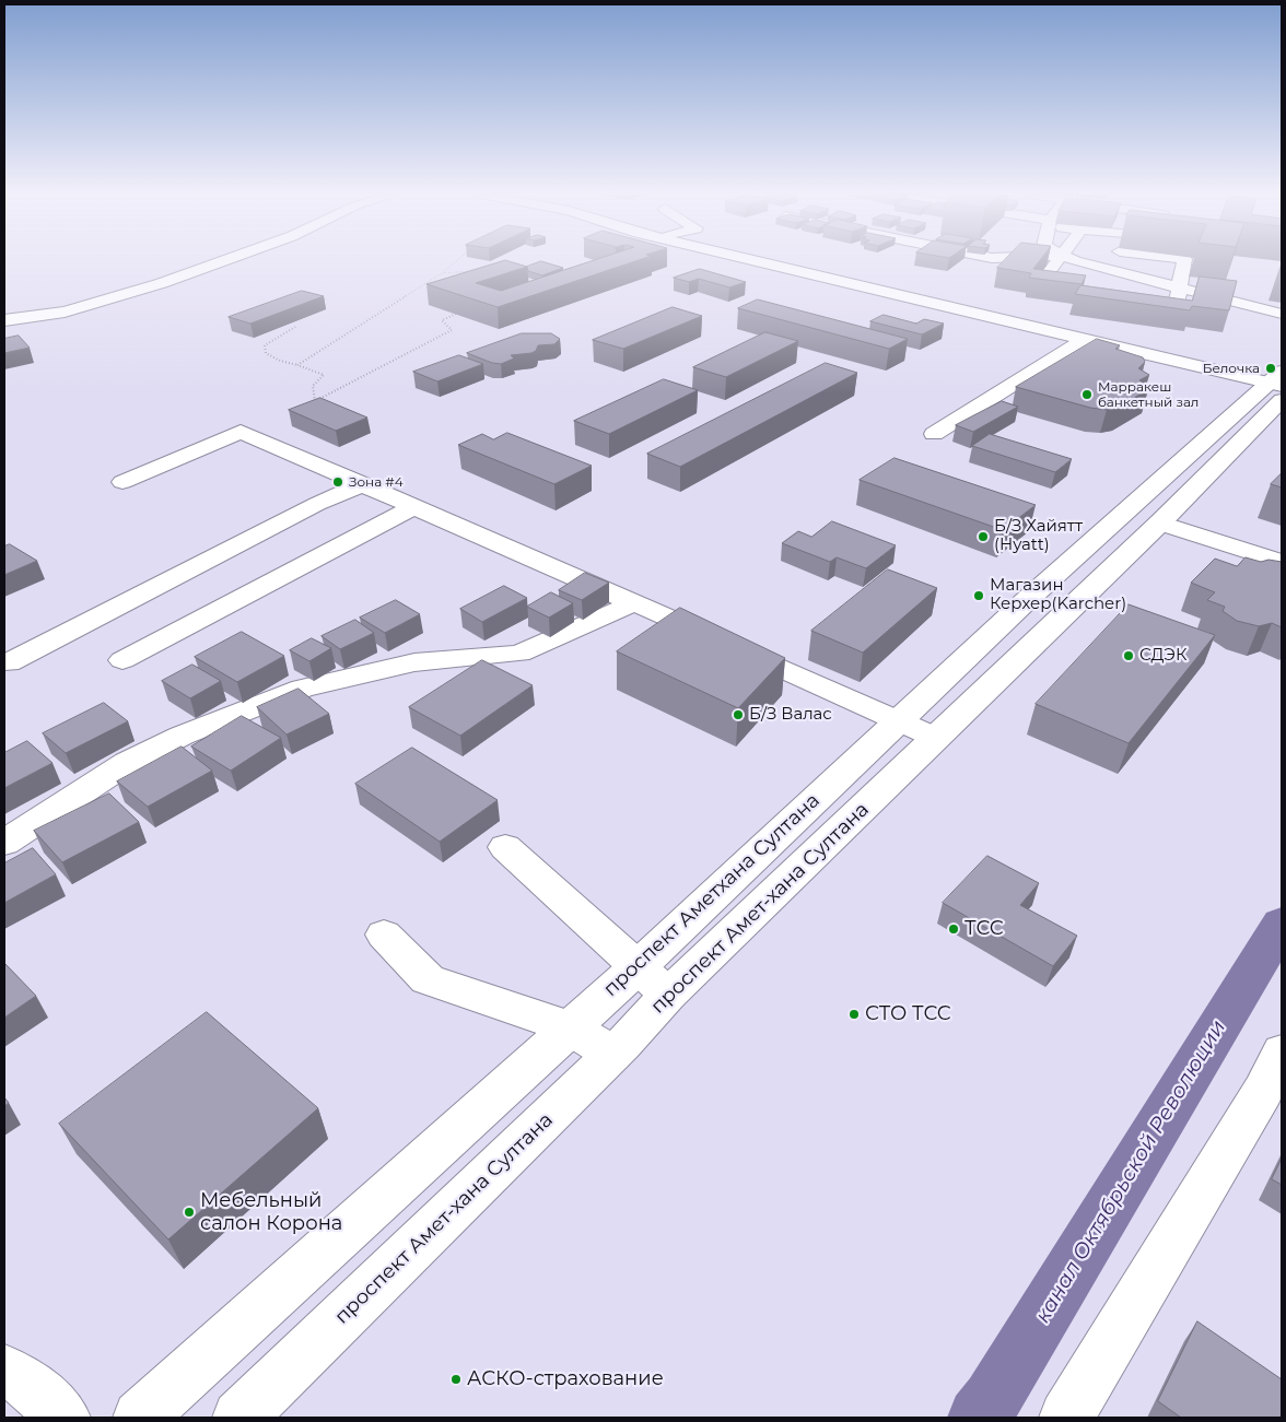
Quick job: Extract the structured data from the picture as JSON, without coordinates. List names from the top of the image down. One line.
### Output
{"streets":{"street":["проспект Аметхана Султана","проспект Амет-хана Султана"]},"crossings":[["проспект Аметхана Султана","проспект Амет-хана Султана"]],"water":["канал Октябрьской Революции"],"places":["Белочка","Марракеш банкетный зал","Зона #4","Б/З Хайятт (Hyatt)","Магазин Керхер(Karcher)","СДЭК","Б/З Валас","ТСС","СТО ТСС","Мебельный салон Корона","АСКО-страхование"]}
